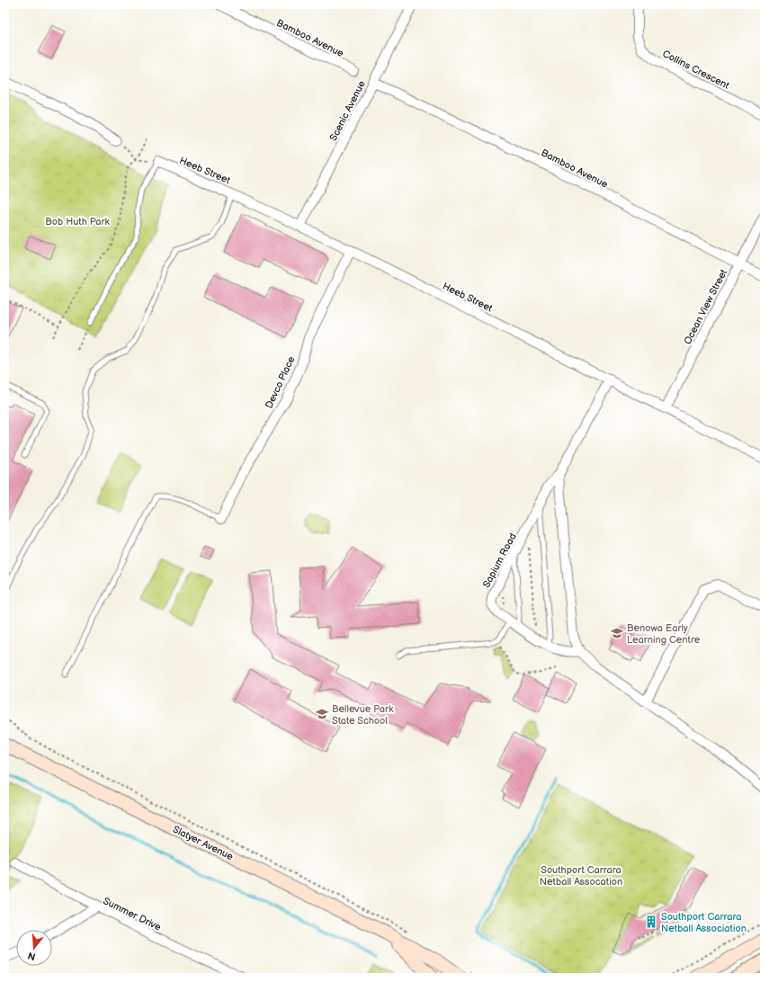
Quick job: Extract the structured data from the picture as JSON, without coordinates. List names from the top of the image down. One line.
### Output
{"streets":{"main road":["Slatyer Avenue"],"street":["Bamboo Avenue","Collins Crescent","Scenic Avenue","Heeb Street","Ocean View Street","Devco Place","Sapium Road","Summer Drive"]},"crossings":[["Bamboo Avenue","Scenic Avenue"],["Bamboo Avenue","Ocean View Street"],["Scenic Avenue","Heeb Street"],["Heeb Street","Ocean View Street"],["Heeb Street","Devco Place"],["Heeb Street","Sapium Road"]],"parks":["Bob Huth Park","Southport Carrara Netball Assocation"],"places":{"school or university":["Benowa Early Learning Centre","Bellevue Park State School"],"building":["Southport Carrara Netball Association"]},"north":"bottom"}
